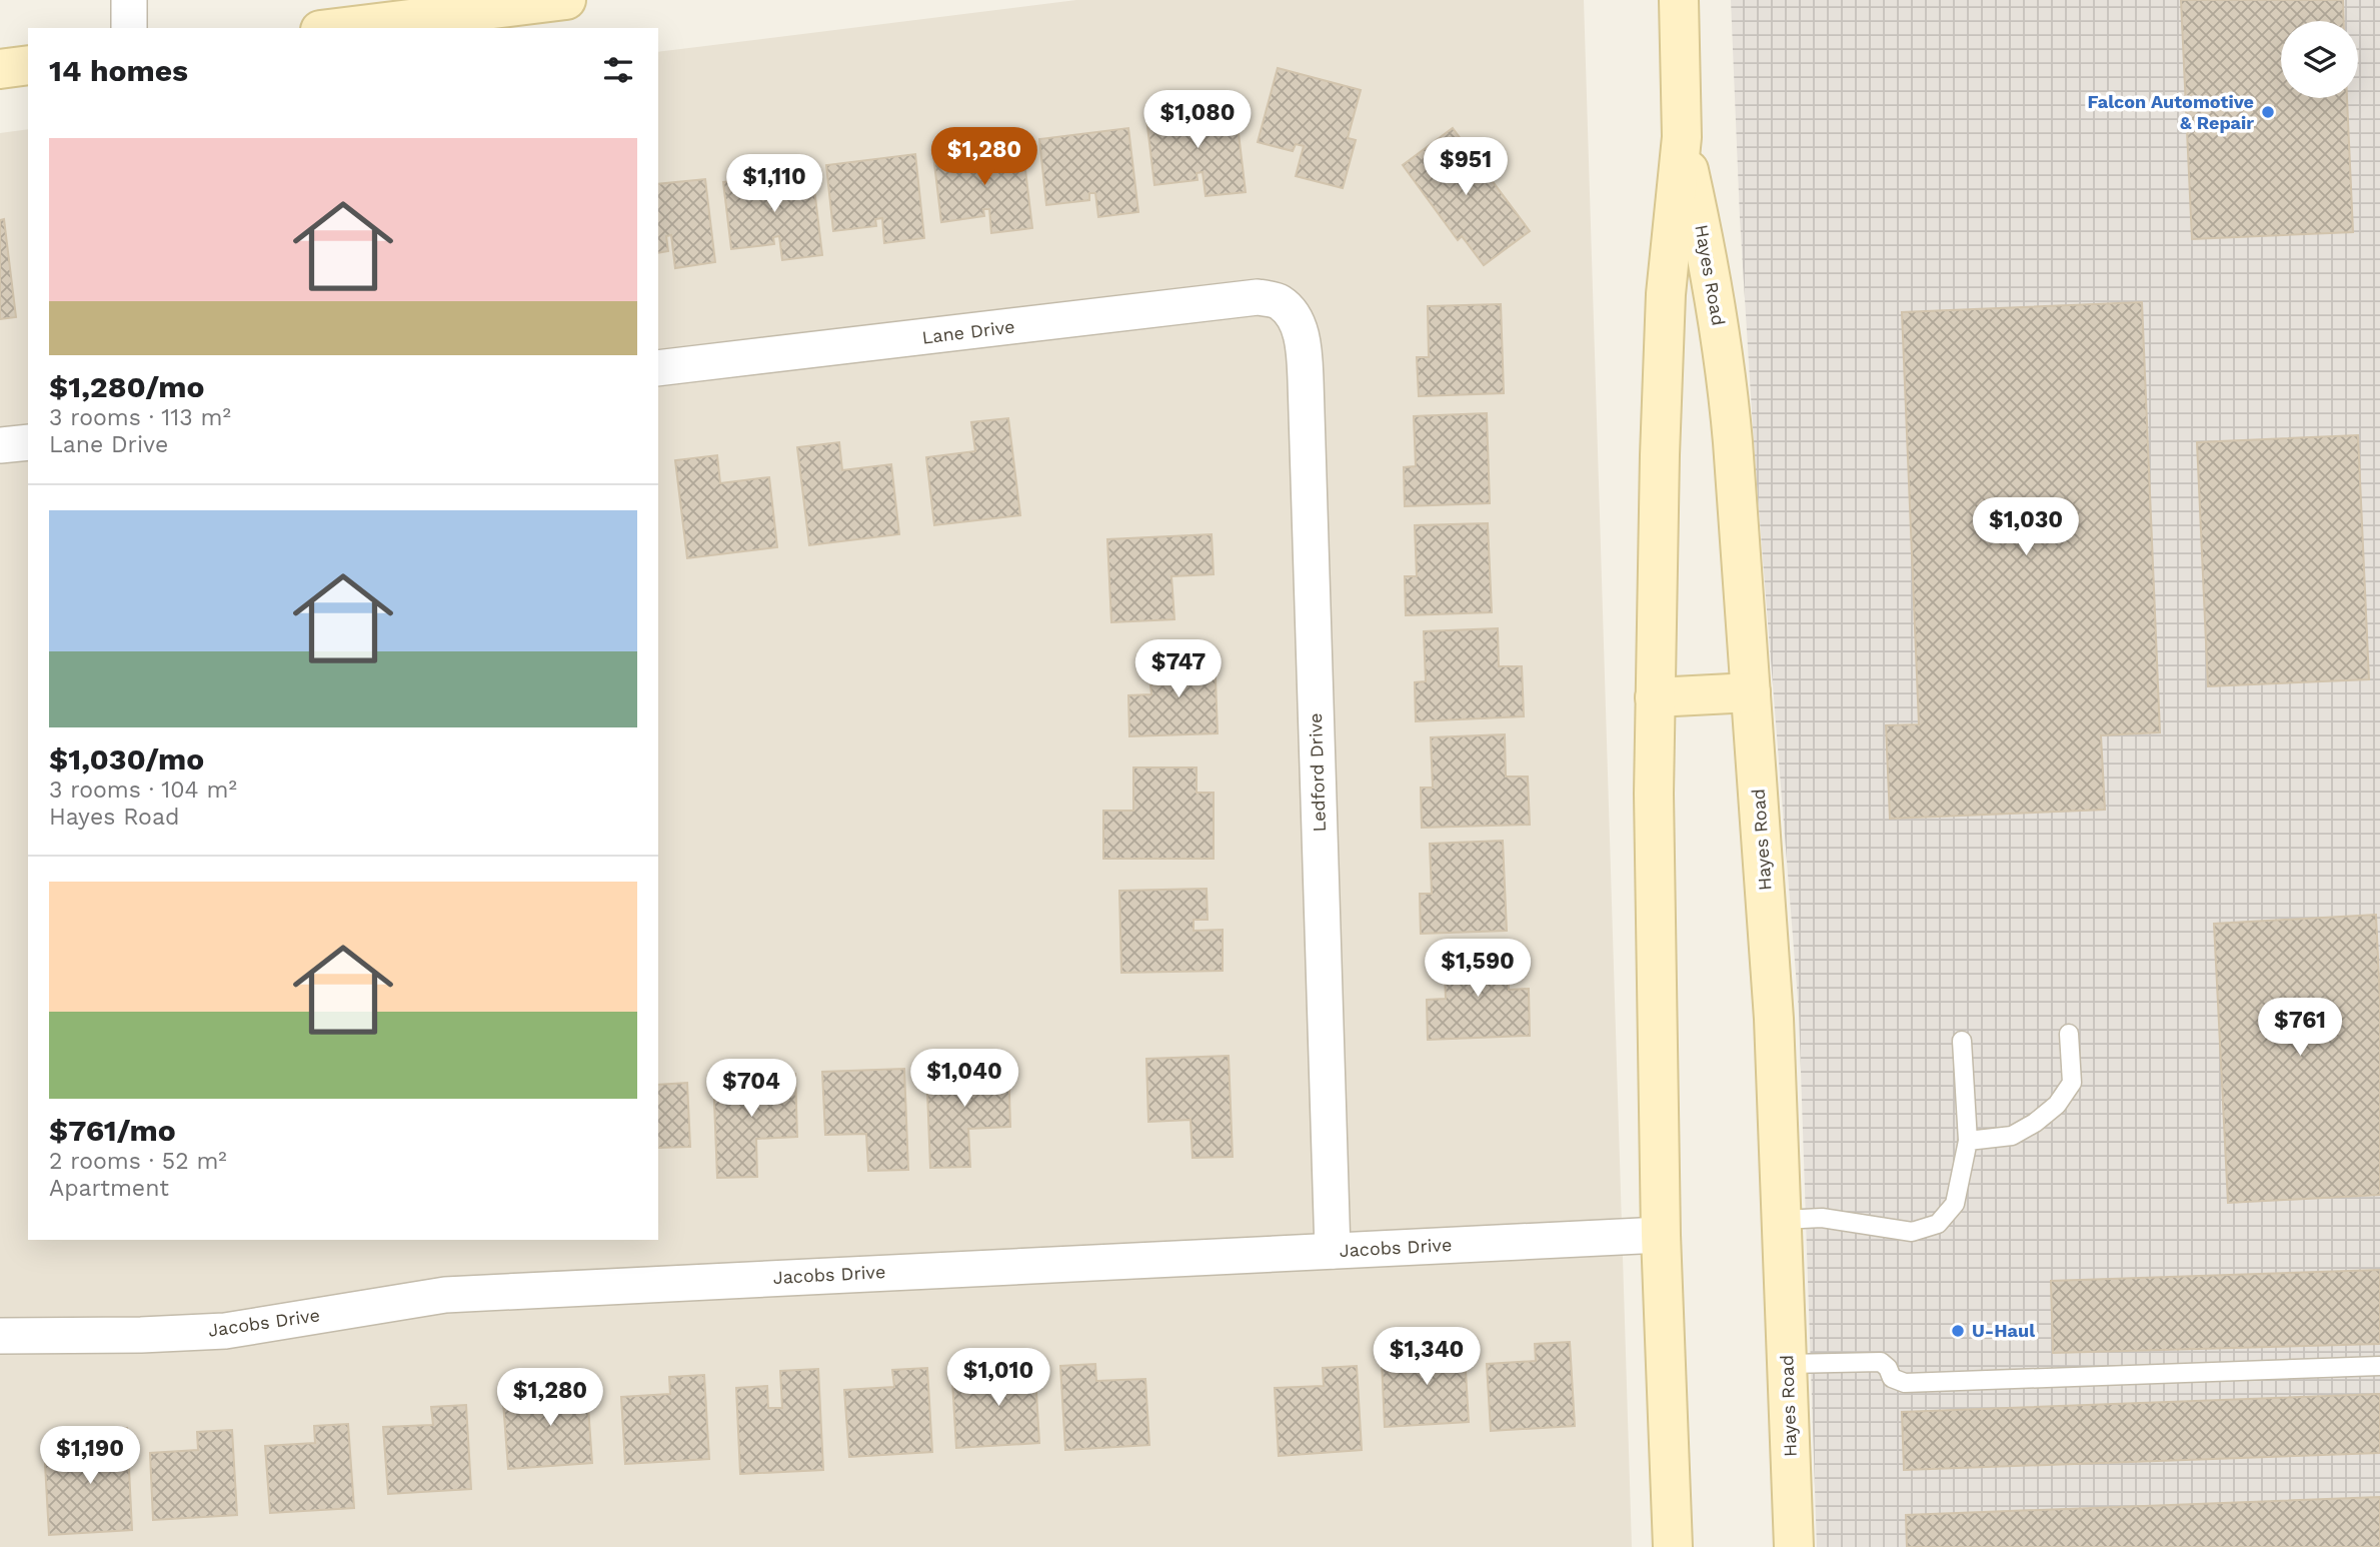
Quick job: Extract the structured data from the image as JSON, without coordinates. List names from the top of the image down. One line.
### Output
{"streets":{"street":["Hayes Road","Lane Drive","Ledford Drive","Jacobs Drive"]},"crossings":[["Hayes Road","Jacobs Drive"],["Lane Drive","Ledford Drive"],["Ledford Drive","Jacobs Drive"]],"places":["Falcon Automotive & Repair","U-Haul"],"page":{"heading":"14 homes","price":["$1,080","$1,280","$951","$1,110","$1,030","$747","$1,590","$761","$1,040","$704","$1,340","$1,010","$1,280","$1,190"],"list":[{"name":"$1,280/mo","note":"3 rooms · 113 m² · Lane Drive"},{"name":"$1,030/mo","note":"3 rooms · 104 m² · Hayes Road"},{"name":"$761/mo","note":"2 rooms · 52 m² · Apartment"}]}}
